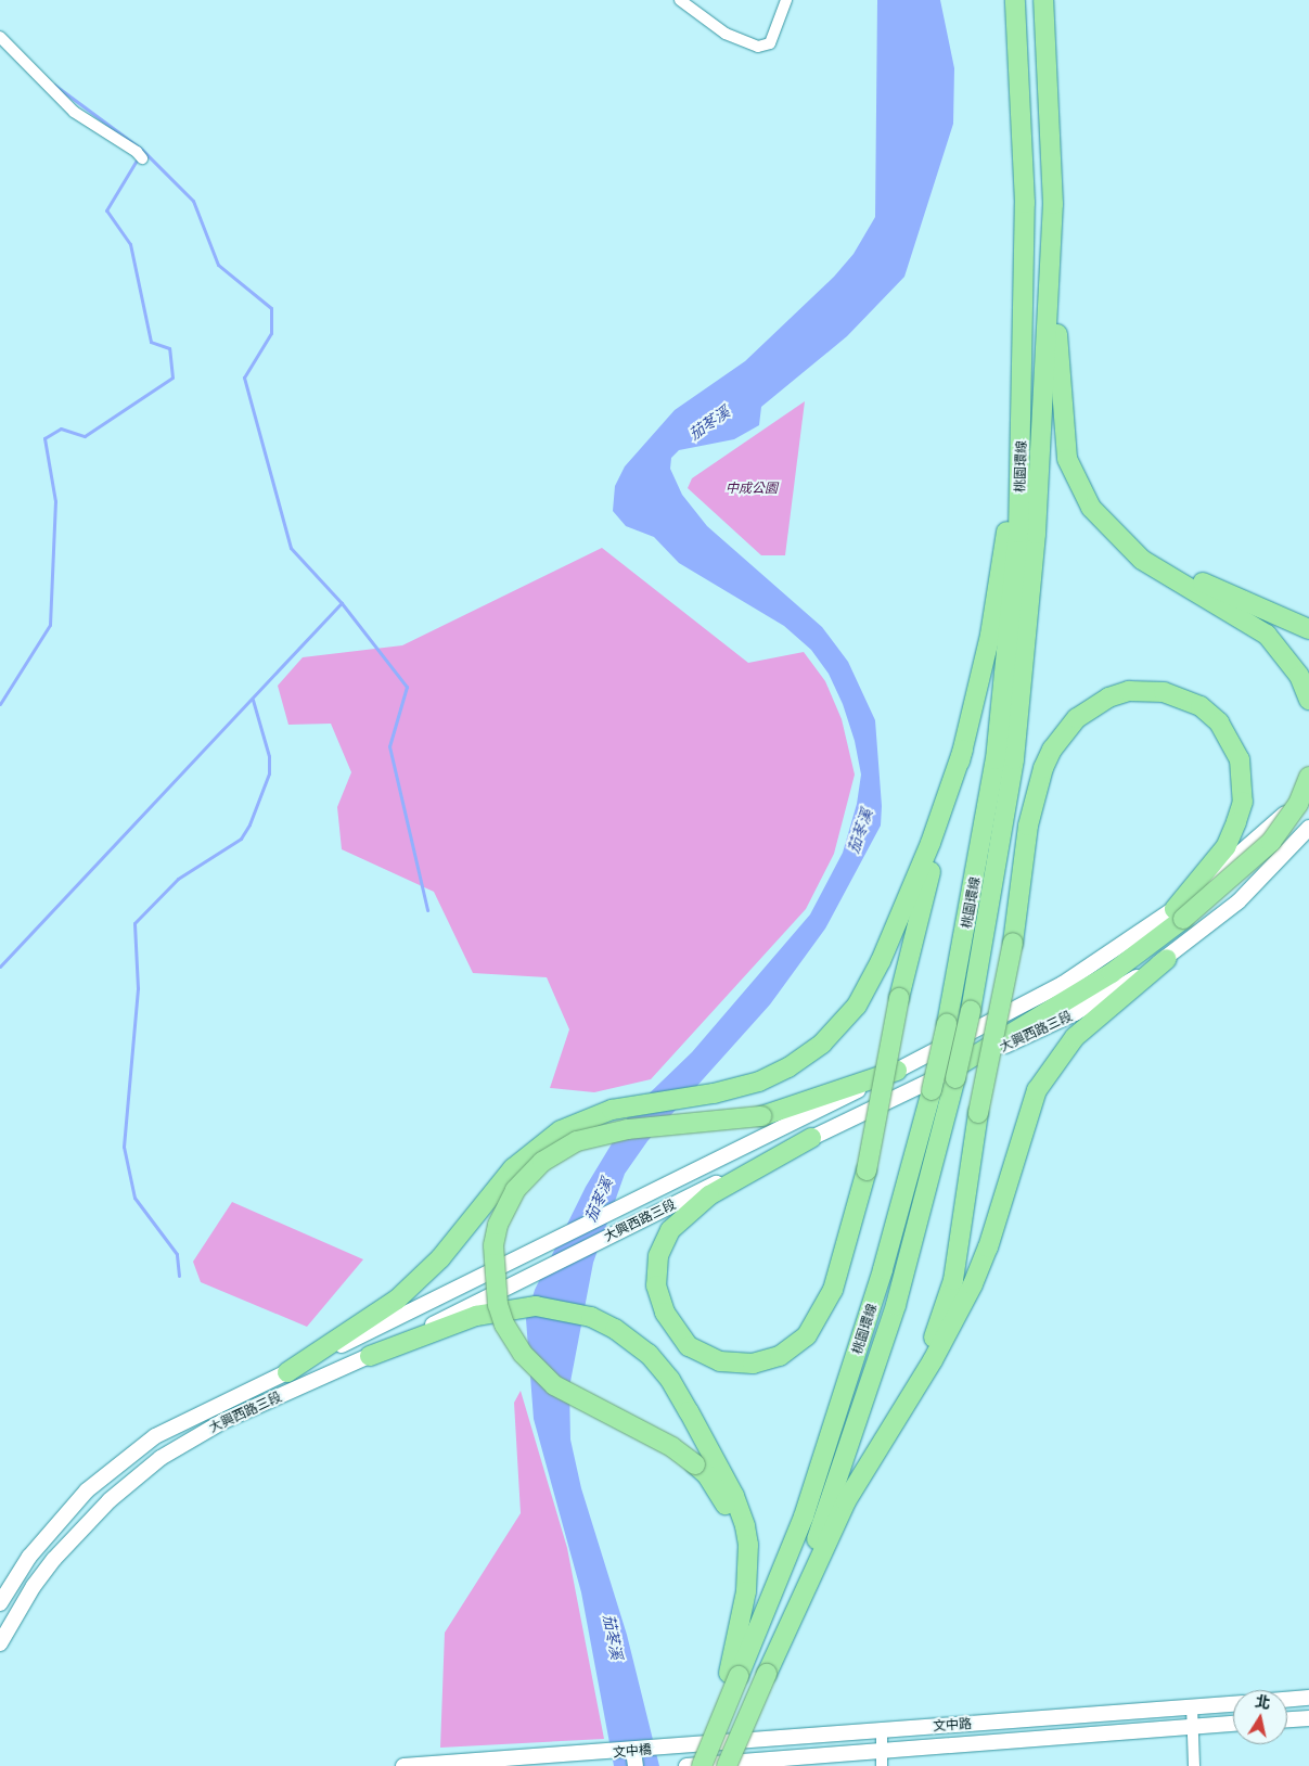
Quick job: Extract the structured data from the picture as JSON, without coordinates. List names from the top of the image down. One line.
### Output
{"streets":{"highway":["桃園環線"],"street":["大興西路三段","文中路","文中橋"]},"crossings":[["桃園環線","大興西路三段"],["文中路","文中橋"]],"water":["茄苳溪"],"parks":["中成公園"],"north":"top"}
